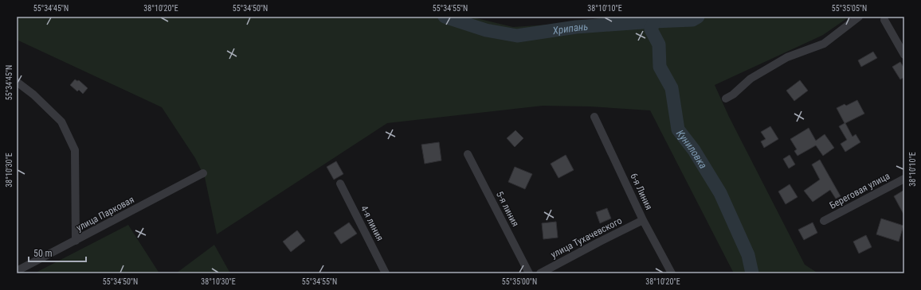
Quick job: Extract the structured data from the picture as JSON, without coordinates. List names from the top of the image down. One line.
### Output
{"streets":{"street":["Береговая улица","6-я Линия","5-я линия","улица Парковая","4-я линия","улица Тухачевского"]},"crossings":[["6-я Линия","улица Тухачевского"]],"water":["Хрипань","Куниловка"],"scale_bar":"50 m","coordinates":["55°34'45\"N","38°10'20\"E","55°34'50\"N","55°34'55\"N","38°10'10\"E","55°35'05\"N","38°10'30\"E","55°35'00\"N"]}
